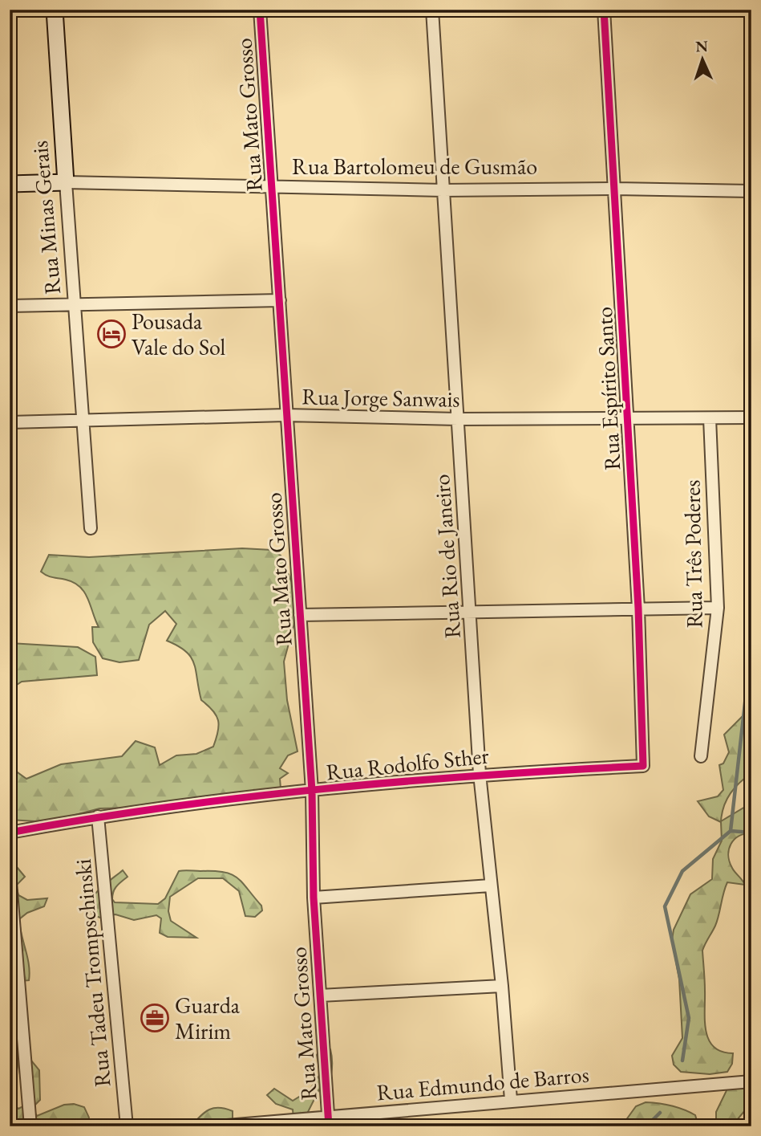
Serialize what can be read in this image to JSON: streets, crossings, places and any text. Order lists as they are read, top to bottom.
{
  "streets": {
    "main road": ["Rua Bartolomeu de Gusmão", "Rua Minas Gerais"],
    "street": [
      "Rua Mato Grosso",
      "Rua Espírito Santo",
      "Rua Jorge Sanwais",
      "Rua Três Poderes",
      "Rua Rio de Janeiro",
      "Rua Rodolfo Sther",
      "Rua Tadeu Trompschinski",
      "Rua Edmundo de Barros"
    ]
  },
  "crossings": [
    ["Rua Mato Grosso", "Rua Bartolomeu de Gusmão"],
    ["Rua Mato Grosso", "Rua Jorge Sanwais"],
    ["Rua Mato Grosso", "Rua Rodolfo Sther"],
    ["Rua Mato Grosso", "Rua Edmundo de Barros"],
    ["Rua Bartolomeu de Gusmão", "Rua Minas Gerais"],
    ["Rua Bartolomeu de Gusmão", "Rua Espírito Santo"],
    ["Rua Bartolomeu de Gusmão", "Rua Rio de Janeiro"],
    ["Rua Minas Gerais", "Rua Jorge Sanwais"],
    ["Rua Espírito Santo", "Rua Jorge Sanwais"],
    ["Rua Espírito Santo", "Rua Rodolfo Sther"],
    ["Rua Jorge Sanwais", "Rua Três Poderes"],
    ["Rua Jorge Sanwais", "Rua Rio de Janeiro"],
    ["Rua Rio de Janeiro", "Rua Rodolfo Sther"],
    ["Rua Rio de Janeiro", "Rua Edmundo de Barros"],
    ["Rua Rodolfo Sther", "Rua Tadeu Trompschinski"]
  ],
  "places": {
    "hotel": ["Pousada Vale do Sol"],
    "office": ["Guarda Mirim"]
  },
  "north": "top"
}
